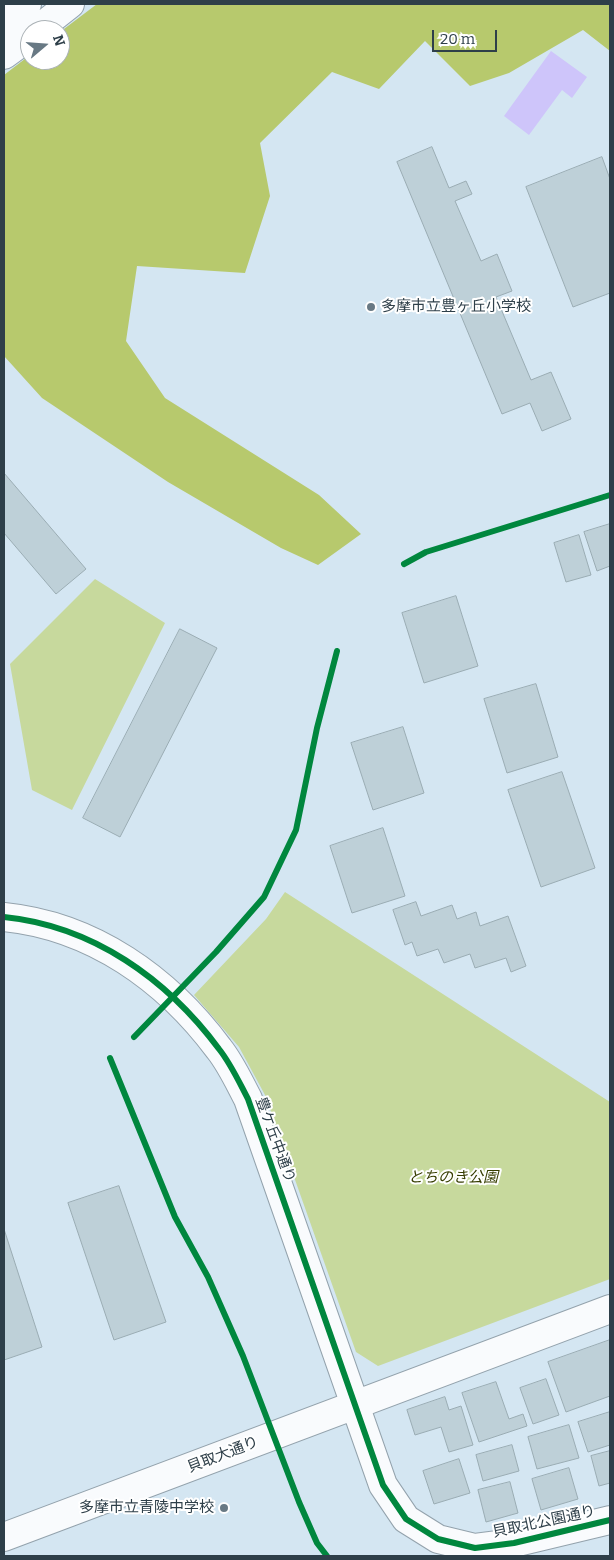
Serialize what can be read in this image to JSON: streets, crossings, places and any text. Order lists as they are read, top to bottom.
{
  "streets": {
    "street": ["豊ケ丘中通り", "貝取大通り", "貝取北公園通り"]
  },
  "crossings": [
    ["豊ケ丘中通り", "貝取大通り"],
    ["豊ケ丘中通り", "貝取北公園通り"],
    ["貝取大通り", "貝取北公園通り"]
  ],
  "parks": ["とちのき公園"],
  "places": ["多摩市立豊ヶ丘小学校", "多摩市立青陵中学校"],
  "scale_bar": "20 m",
  "north": "right"
}
